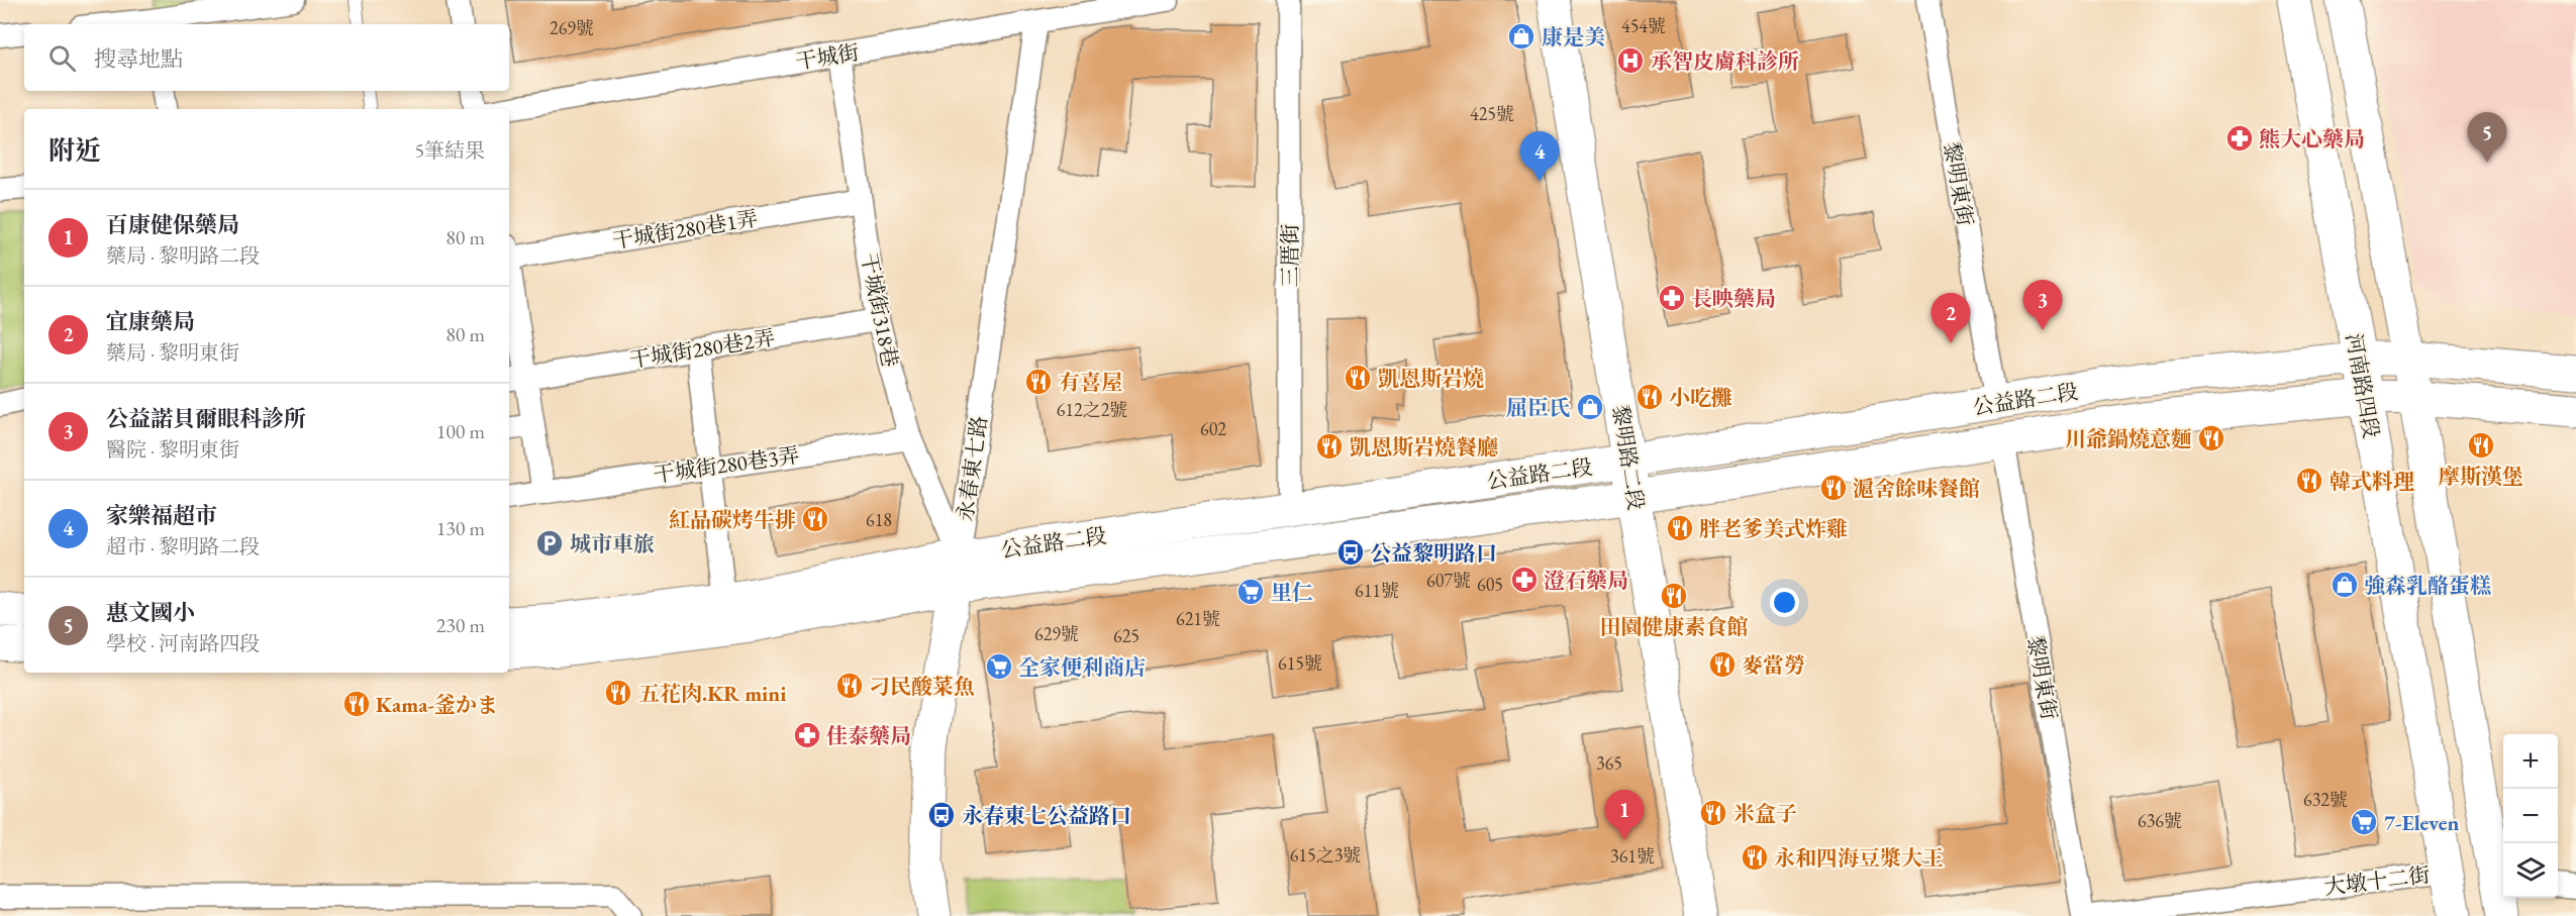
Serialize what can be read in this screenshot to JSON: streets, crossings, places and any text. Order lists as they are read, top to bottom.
{
  "streets": {
    "main road": [
      "河南路四段",
      "公益路二段",
      "黎明路二段",
      "永春東七路"
    ],
    "street": [
      "干城街",
      "黎明東街",
      "干城街280巷1弄",
      "三厝街",
      "干城街318巷",
      "干城街280巷2弄",
      "干城街280巷3弄",
      "大墩十二街"
    ]
  },
  "crossings": [
    ["干城街", "干城街318巷"],
    ["干城街", "永春東七路"],
    ["黎明東街", "公益路二段"],
    ["干城街280巷1弄", "干城街318巷"],
    ["三厝街", "公益路二段"],
    ["干城街318巷", "干城街280巷2弄"],
    ["干城街318巷", "公益路二段"],
    ["干城街318巷", "干城街280巷3弄"],
    ["干城街318巷", "永春東七路"],
    ["河南路四段", "公益路二段"],
    ["河南路四段", "大墩十二街"],
    ["公益路二段", "黎明路二段"],
    ["公益路二段", "永春東七路"]
  ],
  "places": {
    "shop": ["康是美", "屈臣氏", "強森乳酪蛋糕"],
    "hospital": ["承智皮膚科診所"],
    "pharmacy": [
      "熊大心藥局",
      "長映藥局",
      "澄石藥局",
      "佳泰藥局"
    ],
    "restaurant": [
      "凱恩斯岩燒",
      "有喜屋",
      "小吃攤",
      "川爺鍋燒意麵",
      "摩斯漢堡",
      "凱恩斯岩燒餐廳",
      "韓式料理",
      "滬舍餘味餐館",
      "紅品碳烤牛排",
      "胖老爹美式炸雞",
      "田園健康素食館",
      "麥當勞",
      "刁民酸菜魚",
      "五花肉.KR mini",
      "Kama-釜かま",
      "米盒子",
      "永和四海豆漿大王"
    ],
    "parking": ["城市車旅"],
    "bus stop": ["公益黎明路口", "永春東七公益路口"],
    "supermarket": ["里仁", "全家便利商店", "7-Eleven"]
  },
  "house_numbers": [
    "454號",
    "269號",
    "425號",
    "612之2號",
    "602",
    "618",
    "607號",
    "605",
    "611號",
    "621號",
    "629號",
    "625",
    "615號",
    "365",
    "632號",
    "636號",
    "615之3號",
    "361號"
  ],
  "page": {
    "search": "搜尋地點",
    "heading": ["附近", "5筆結果"],
    "pins": [
      "5",
      "4",
      "3",
      "2",
      "1"
    ],
    "list": [
      {
        "mark": "1",
        "name": "百康健保藥局",
        "note": "藥局 · 黎明路二段",
        "value": "80 m"
      },
      {
        "mark": "2",
        "name": "宜康藥局",
        "note": "藥局 · 黎明東街",
        "value": "80 m"
      },
      {
        "mark": "3",
        "name": "公益諾貝爾眼科診所",
        "note": "醫院 · 黎明東街",
        "value": "100 m"
      },
      {
        "mark": "4",
        "name": "家樂福超市",
        "note": "超市 · 黎明路二段",
        "value": "130 m"
      },
      {
        "mark": "5",
        "name": "惠文國小",
        "note": "學校 · 河南路四段",
        "value": "230 m"
      }
    ],
    "map_buttons": ["+", "−"]
  }
}
